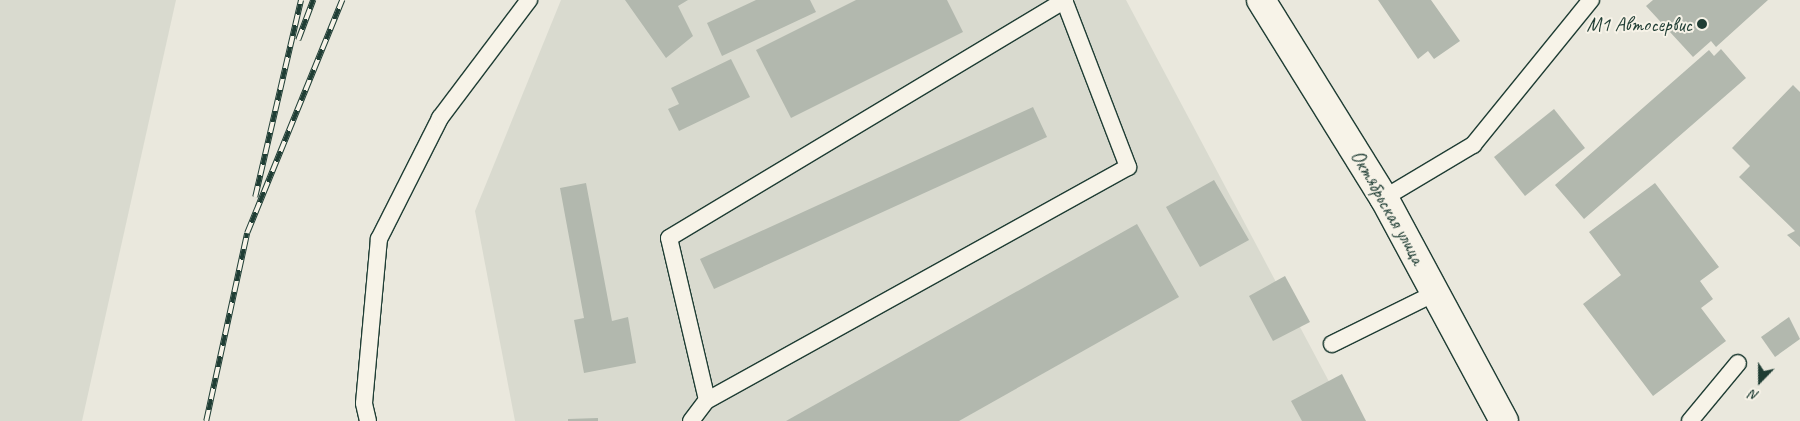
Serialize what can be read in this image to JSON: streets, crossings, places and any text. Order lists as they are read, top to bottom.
{
  "streets": {
    "main road": ["Октябрьская улица"]
  },
  "places": ["М1 Автосервис"],
  "north": "bottom"
}
